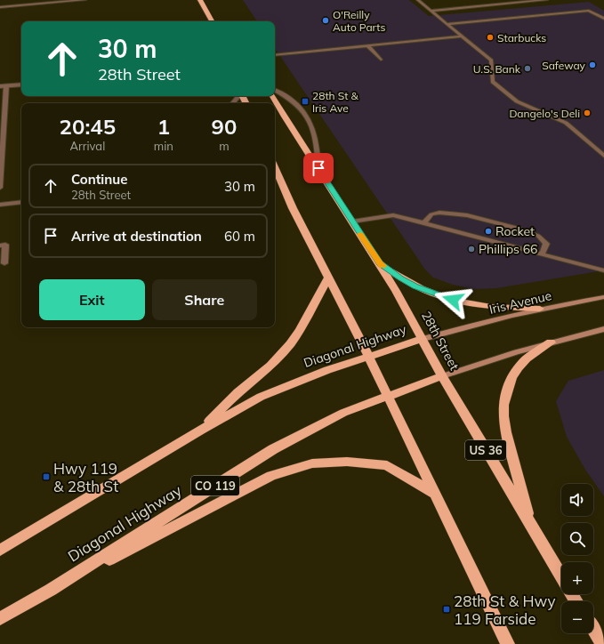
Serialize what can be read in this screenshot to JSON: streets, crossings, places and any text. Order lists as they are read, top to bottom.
{
  "streets": {
    "highway": [
      "28th Street",
      "Diagonal Highway",
      "US 36",
      "CO 119"
    ],
    "main road": ["Iris Avenue"]
  },
  "crossings": [
    ["Iris Avenue", "28th Street"],
    ["Iris Avenue", "Diagonal Highway"],
    ["28th Street", "Diagonal Highway"]
  ],
  "places": {
    "other": [
      "O'Reilly Auto Parts",
      "Starbucks",
      "Safeway",
      "U.S. Bank",
      "Dangelo's Deli",
      "Rocket",
      "Phillips 66"
    ],
    "transit": ["28th St & Iris Ave", "Hwy 119 & 28th St", "28th St & Hwy 119 Farside"]
  },
  "page": {
    "turn": ["30 m", "28th Street"],
    "eta": [
      "20:45",
      "Arrival",
      "1",
      "min",
      "90",
      "m"
    ],
    "list": [
      {
        "name": "Continue",
        "note": "28th Street",
        "value": "30 m"
      },
      {
        "name": "Arrive at destination",
        "value": "60 m"
      }
    ],
    "buttons": ["Exit", "Share"],
    "map_buttons": ["+", "−"]
  }
}
